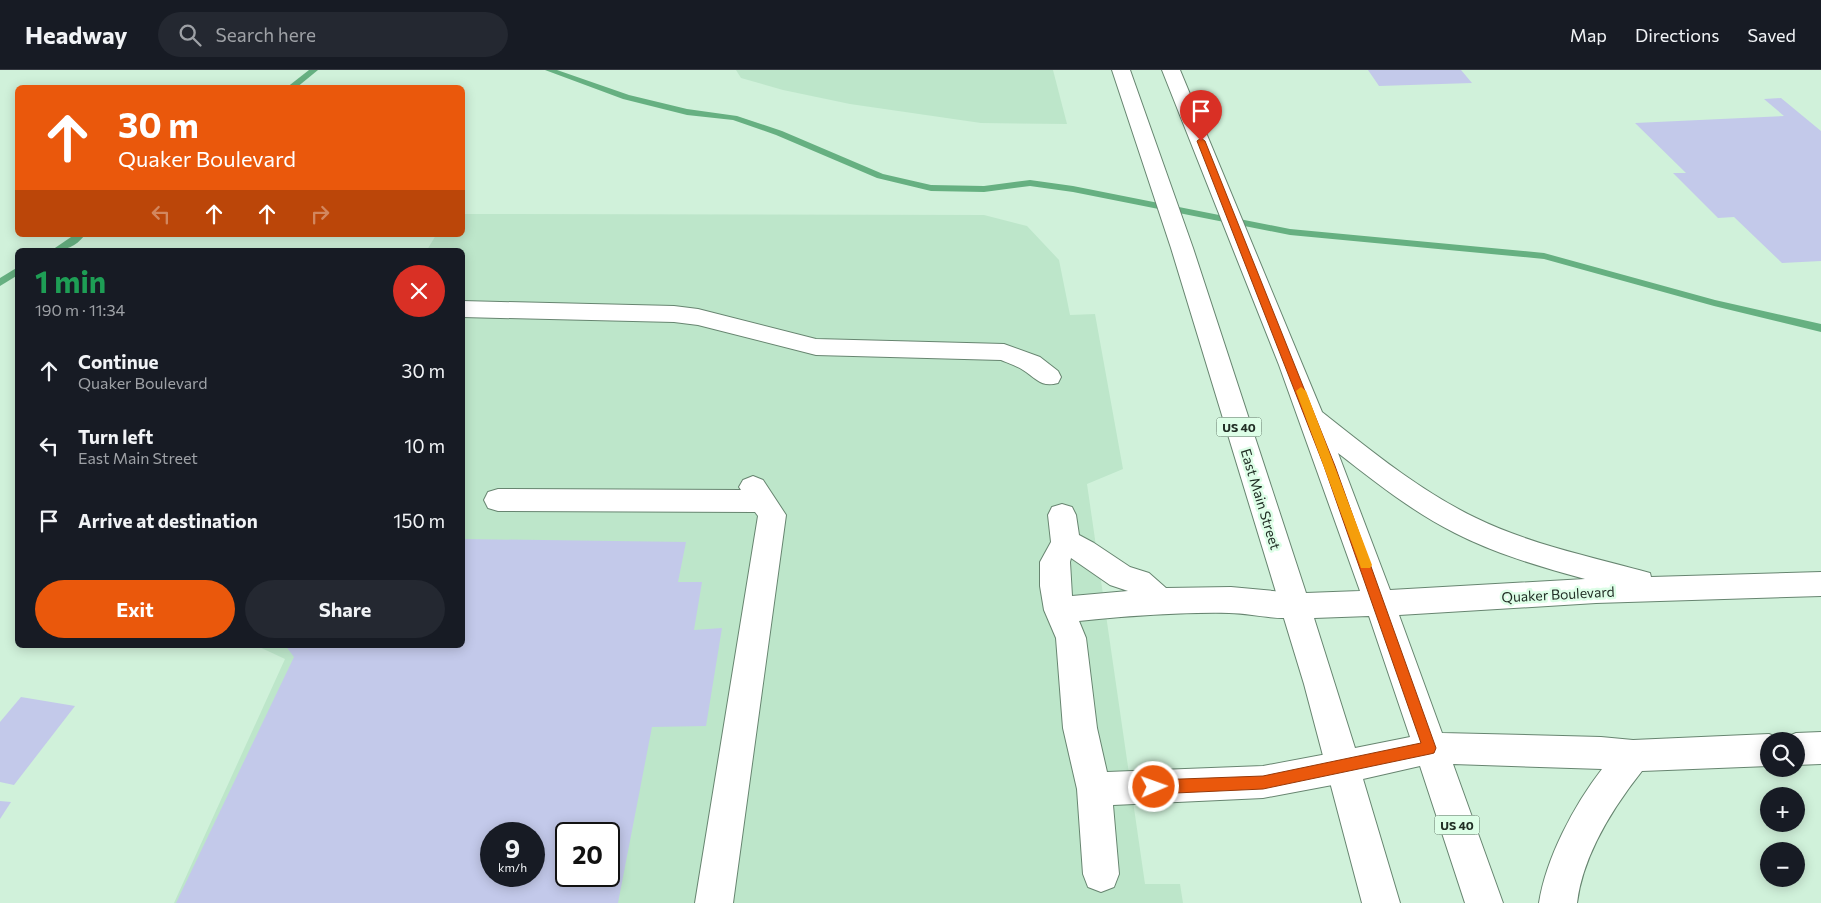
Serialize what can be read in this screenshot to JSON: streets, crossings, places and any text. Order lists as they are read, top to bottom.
{
  "streets": {
    "main road": ["US 40", "East Main Street", "Quaker Boulevard"]
  },
  "crossings": [
    ["US 40", "Quaker Boulevard"],
    ["East Main Street", "Quaker Boulevard"]
  ],
  "page": {
    "header": "Headway",
    "search": "Search here",
    "nav": ["Map", "Directions", "Saved"],
    "turn": ["30 m", "Quaker Boulevard"],
    "heading": ["1 min", "190 m · 11:34"],
    "list": [
      {
        "name": "Continue",
        "note": "Quaker Boulevard",
        "value": "30 m"
      },
      {
        "name": "Turn left",
        "note": "East Main Street",
        "value": "10 m"
      },
      {
        "name": "Arrive at destination",
        "value": "150 m"
      }
    ],
    "buttons": ["Exit", "Share"],
    "map_buttons": ["+", "−"],
    "speed": "9 km/h",
    "limit": "20"
  }
}
